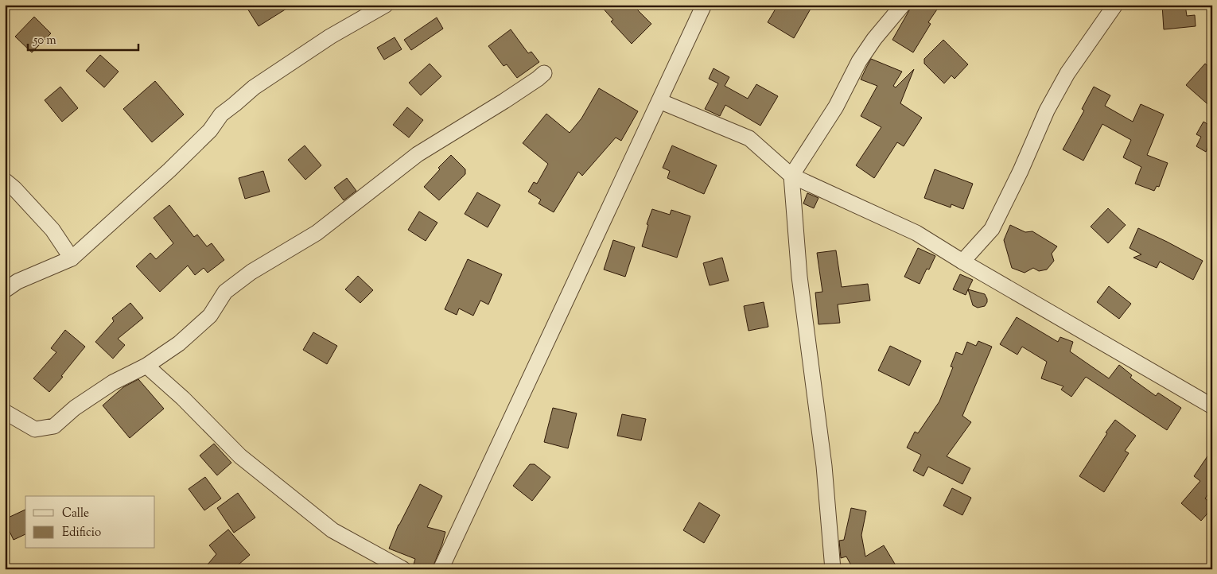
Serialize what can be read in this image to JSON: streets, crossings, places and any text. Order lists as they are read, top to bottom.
{
  "legend": ["Calle", "Edificio"],
  "scale_bar": "50 m"
}
